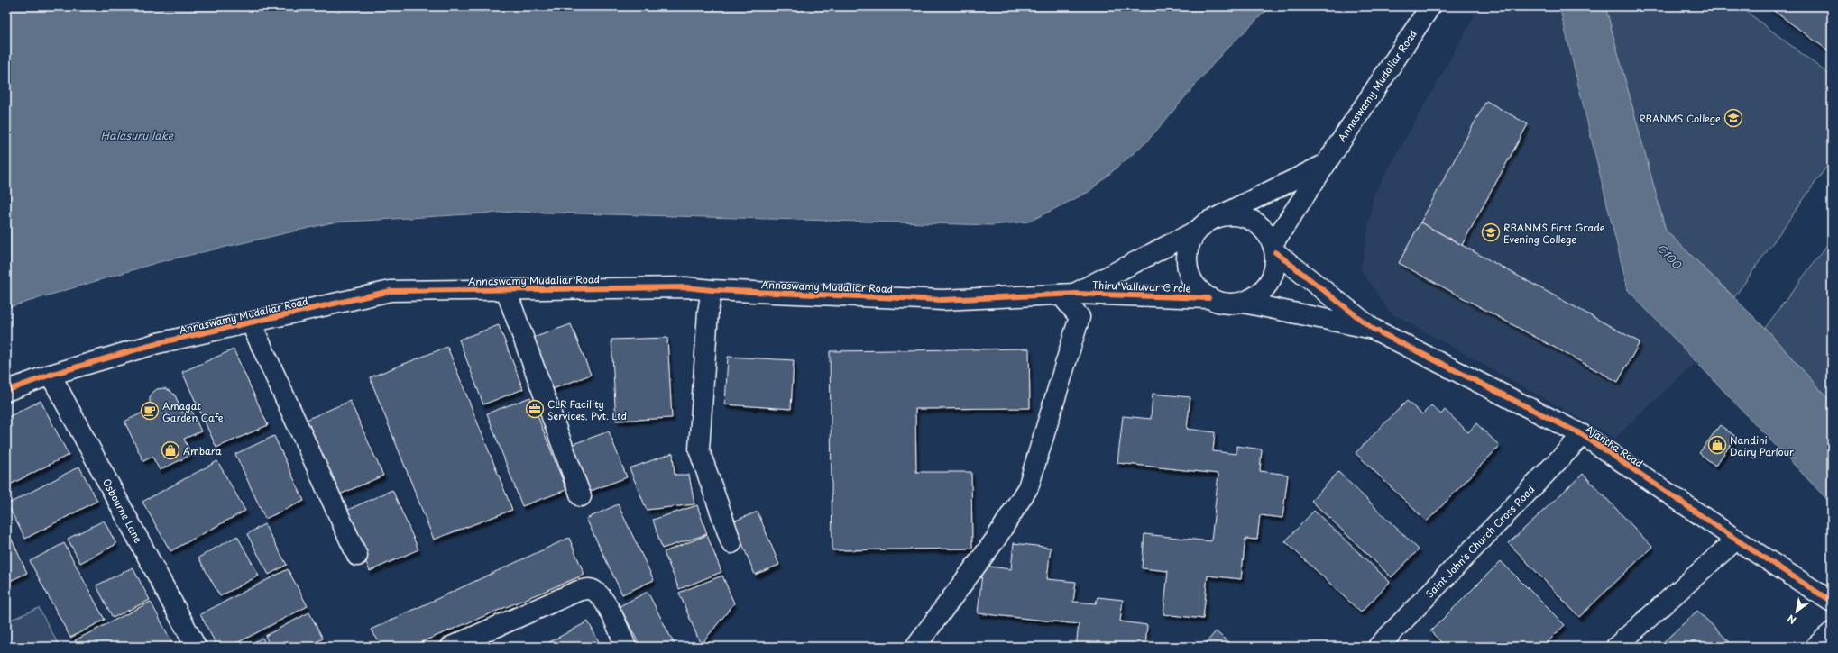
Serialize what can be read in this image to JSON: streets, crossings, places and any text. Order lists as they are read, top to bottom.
{
  "streets": {
    "street": [
      "Annaswamy Mudaliar Road",
      "Thiru Valluvar Circle",
      "Ajantha Road",
      "Osbourne Lane",
      "Saint John's Church Cross Road"
    ]
  },
  "crossings": [
    ["Annaswamy Mudaliar Road", "Thiru Valluvar Circle"],
    ["Annaswamy Mudaliar Road", "Osbourne Lane"],
    ["Thiru Valluvar Circle", "Ajantha Road"],
    ["Ajantha Road", "Saint John's Church Cross Road"]
  ],
  "water": ["Halasuru lake", "C100"],
  "places": {
    "school or university": ["RBANMS College", "RBANMS First Grade Evening College"],
    "office": ["CLR Facility Services. Pvt. Ltd"],
    "cafe": ["Amagat Garden Cafe"],
    "shop": ["Nandini Dairy Parlour", "Ambara"]
  },
  "north": "bottom left"
}
